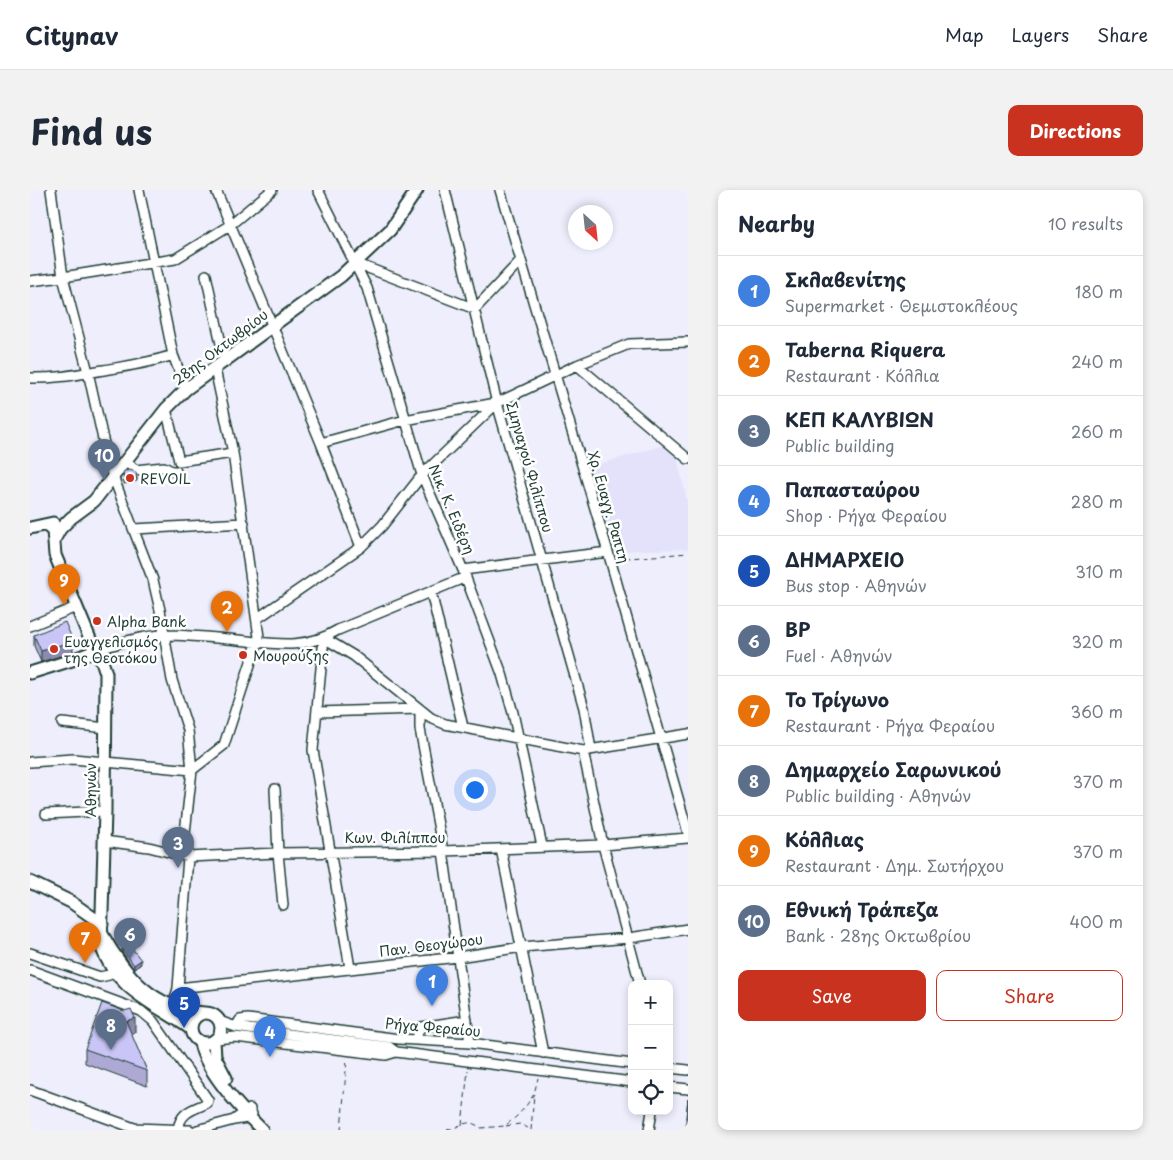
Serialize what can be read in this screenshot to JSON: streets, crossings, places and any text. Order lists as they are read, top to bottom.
{
  "streets": {
    "main road": ["28ης Οκτωβρίου", "Αθηνών"],
    "street": [
      "Σμηναγού Φιλίππου",
      "Χρ. Ευαγγ. Ραπτη",
      "Νικ. Κ. Ειδέρη",
      "Κων. Φιλίππου",
      "Παν. Θεογώρου",
      "Ρήγα Φεραίου"
    ]
  },
  "crossings": [
    ["28ης Οκτωβρίου", "Νικ. Κ. Ειδέρη"],
    ["28ης Οκτωβρίου", "Αθηνών"],
    ["Σμηναγού Φιλίππου", "Κων. Φιλίππου"],
    ["Σμηναγού Φιλίππου", "Παν. Θεογώρου"],
    ["Νικ. Κ. Ειδέρη", "Κων. Φιλίππου"],
    ["Αθηνών", "Κων. Φιλίππου"],
    ["Αθηνών", "Ρήγα Φεραίου"]
  ],
  "places": [
    "REVOIL",
    "Alpha Bank",
    "Ευαγγελισμός της Θεοτόκου",
    "Μουρούζης"
  ],
  "north": "bottom right",
  "page": {
    "header": "Citynav",
    "nav": ["Map", "Layers", "Share"],
    "title": "Find us",
    "buttons": [
      "Directions",
      ["Save", "Share"]
    ],
    "heading": ["Nearby", "10 results"],
    "list": [
      {
        "mark": "1",
        "name": "Σκλαβενίτης",
        "note": "Supermarket · Θεμιστοκλέους",
        "value": "180 m"
      },
      {
        "mark": "2",
        "name": "Taberna Riquera",
        "note": "Restaurant · Κόλλια",
        "value": "240 m"
      },
      {
        "mark": "3",
        "name": "ΚΕΠ ΚΑΛΥΒΙΩΝ",
        "note": "Public building",
        "value": "260 m"
      },
      {
        "mark": "4",
        "name": "Παπασταύρου",
        "note": "Shop · Ρήγα Φεραίου",
        "value": "280 m"
      },
      {
        "mark": "5",
        "name": "ΔΗΜΑΡΧΕΙΟ",
        "note": "Bus stop · Αθηνών",
        "value": "310 m"
      },
      {
        "mark": "6",
        "name": "BP",
        "note": "Fuel · Αθηνών",
        "value": "320 m"
      },
      {
        "mark": "7",
        "name": "Το Τρίγωνο",
        "note": "Restaurant · Ρήγα Φεραίου",
        "value": "360 m"
      },
      {
        "mark": "8",
        "name": "Δημαρχείο Σαρωνικού",
        "note": "Public building · Αθηνών",
        "value": "370 m"
      },
      {
        "mark": "9",
        "name": "Κόλλιας",
        "note": "Restaurant · Δημ. Σωτήρχου",
        "value": "370 m"
      },
      {
        "mark": "10",
        "name": "Εθνική Τράπεζα",
        "note": "Bank · 28ης Οκτωβρίου",
        "value": "400 m"
      }
    ],
    "pins": [
      "10",
      "9",
      "2",
      "3",
      "6",
      "7",
      "1",
      "5",
      "8",
      "4"
    ],
    "map_buttons": ["+", "−"]
  }
}
